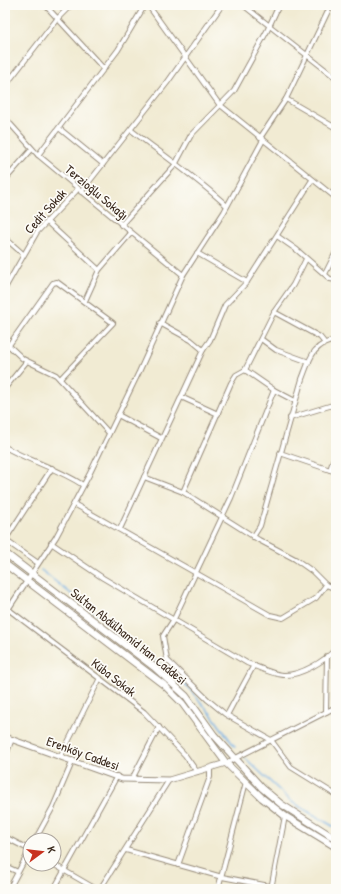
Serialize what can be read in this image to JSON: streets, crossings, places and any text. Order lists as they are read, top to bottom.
{
  "streets": {
    "main road": ["Sultan Abdülhamid Han Caddesi"],
    "street": [
      "Terzioğlu Sokağı",
      "Cedit Sokak",
      "Küba Sokak",
      "Erenköy Caddesi"
    ]
  },
  "crossings": [
    ["Terzioğlu Sokağı", "Cedit Sokak"],
    ["Sultan Abdülhamid Han Caddesi", "Erenköy Caddesi"],
    ["Küba Sokak", "Erenköy Caddesi"]
  ],
  "north": "right"
}
